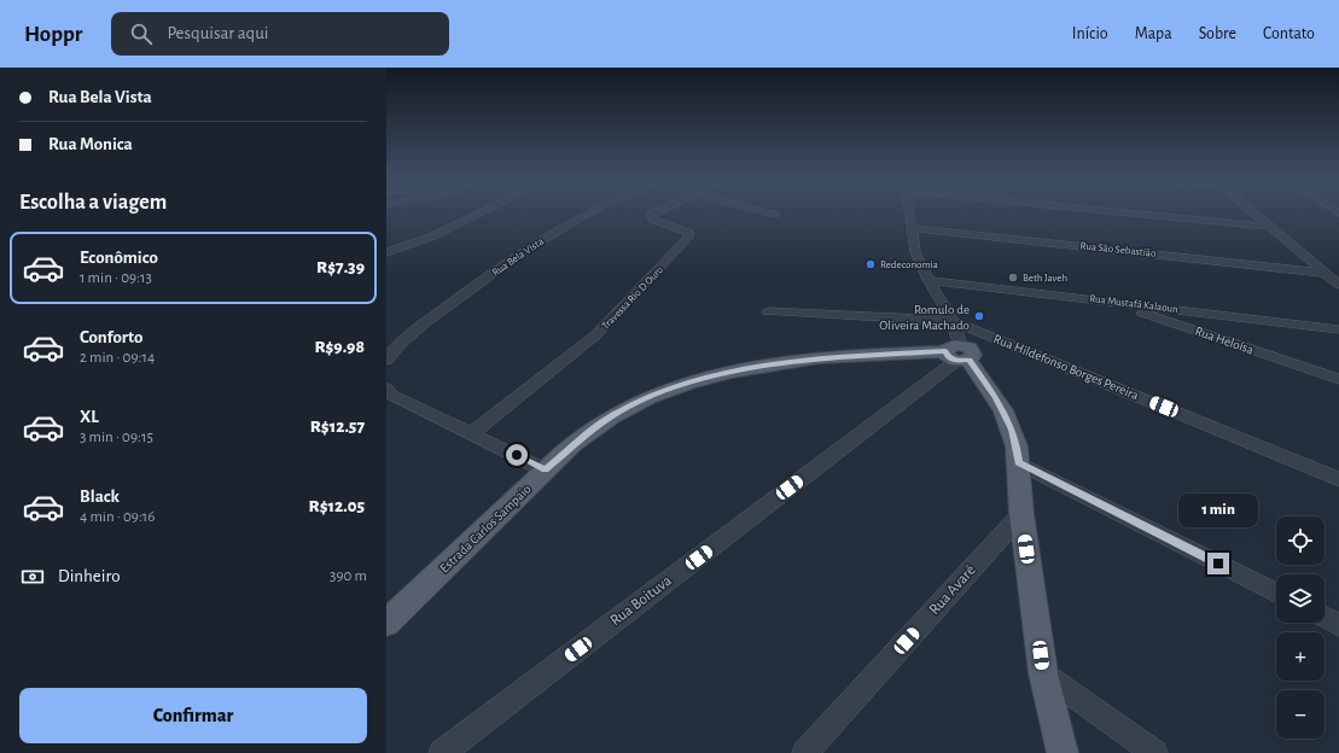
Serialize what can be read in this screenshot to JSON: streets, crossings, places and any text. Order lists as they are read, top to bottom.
{
  "streets": {
    "main road": ["Estrada Carlos Sampaio"],
    "street": [
      "Rua São Sebastião",
      "Rua Bela Vista",
      "Travessa Rio D Ouro",
      "Rua Mustafá Kalaoun",
      "Rua Heloísa",
      "Rua Hildefonso Borges Pereira",
      "Rua Avaré",
      "Rua Boituva"
    ]
  },
  "crossings": [
    ["Rua Mustafá Kalaoun", "Rua Heloísa"],
    ["Estrada Carlos Sampaio", "Rua Boituva"]
  ],
  "places": ["Redeconomia", "Beth Javeh", "Romulo de Oliveira Machado"],
  "page": {
    "header": "Hoppr",
    "search": "Pesquisar aqui",
    "nav": [
      "Início",
      "Mapa",
      "Sobre",
      "Contato"
    ],
    "banner": ["Rua Bela Vista", "Rua Monica"],
    "heading": "Escolha a viagem",
    "list": [
      {
        "name": "Econômico",
        "note": "1 min · 09:13",
        "value": "R$7.39"
      },
      {
        "name": "Conforto",
        "note": "2 min · 09:14",
        "value": "R$9.98"
      },
      {
        "name": "XL",
        "note": "3 min · 09:15",
        "value": "R$12.57"
      },
      {
        "name": "Black",
        "note": "4 min · 09:16",
        "value": "R$12.05"
      }
    ],
    "bubble": "1 min",
    "map_buttons": ["+", "−"],
    "pay": ["Dinheiro", "390 m"],
    "buttons": "Confirmar"
  }
}
